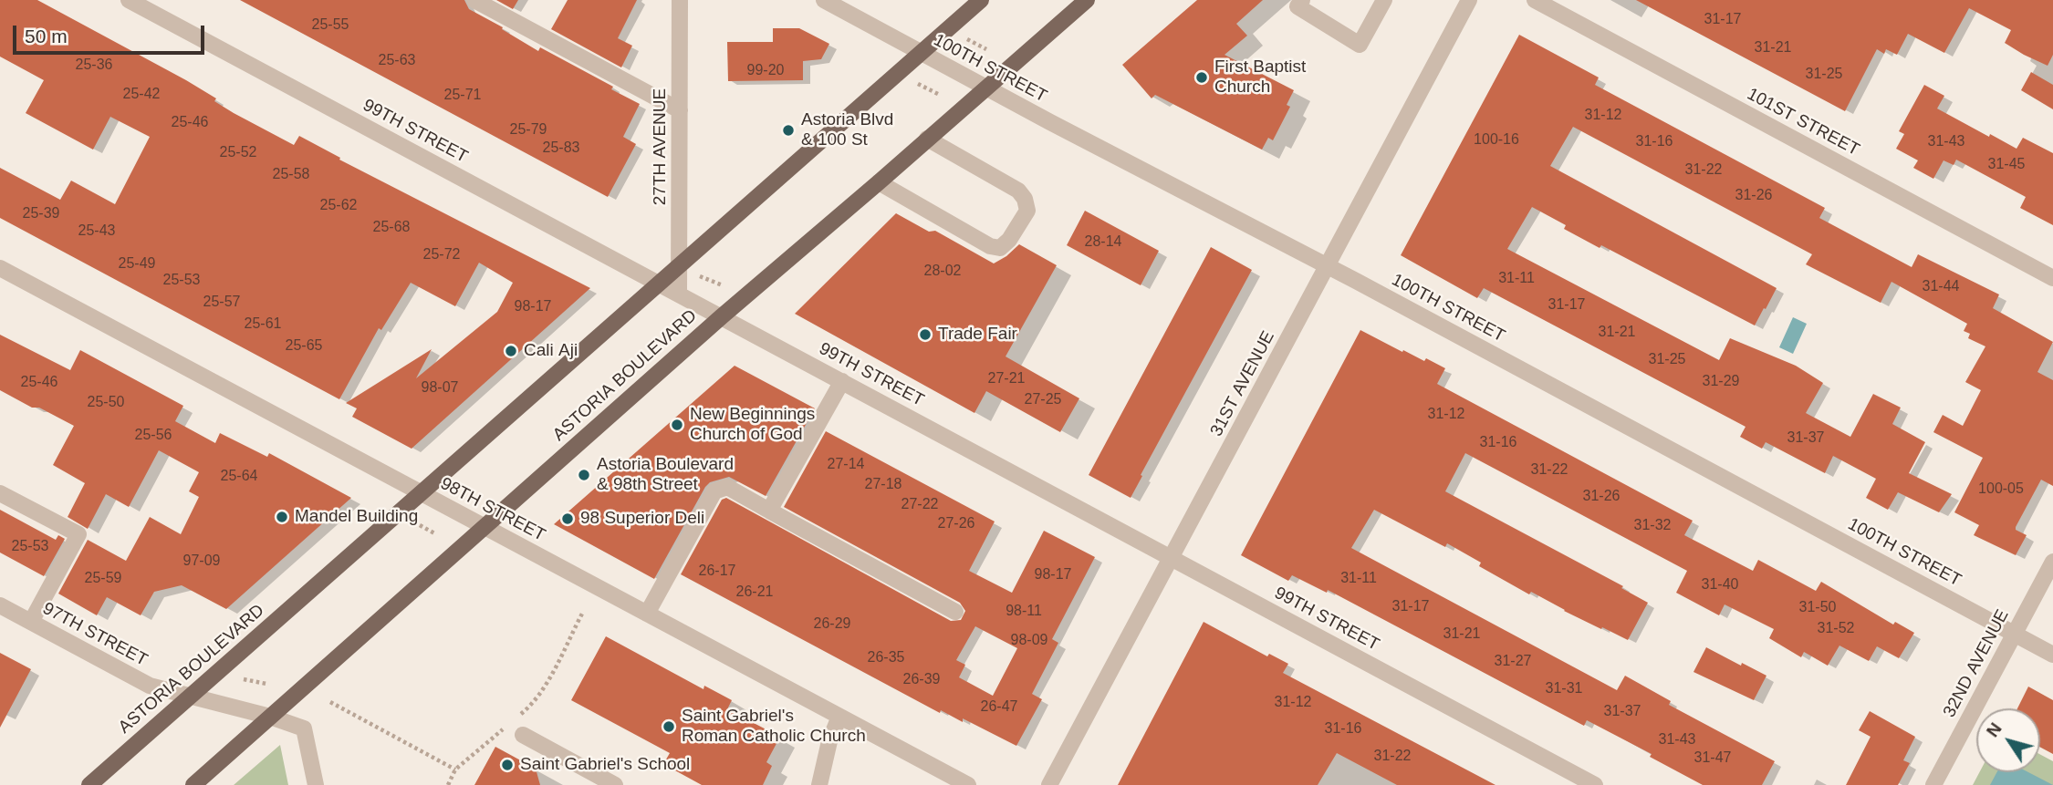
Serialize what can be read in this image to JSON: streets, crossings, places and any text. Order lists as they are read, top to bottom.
{
  "streets": {
    "main road": ["ASTORIA BOULEVARD"],
    "street": [
      "100TH STREET",
      "101ST STREET",
      "99TH STREET",
      "27TH AVENUE",
      "31ST AVENUE",
      "98TH STREET",
      "97TH STREET",
      "32ND AVENUE"
    ]
  },
  "crossings": [
    ["100TH STREET", "ASTORIA BOULEVARD"],
    ["100TH STREET", "31ST AVENUE"],
    ["100TH STREET", "32ND AVENUE"],
    ["99TH STREET", "27TH AVENUE"],
    ["99TH STREET", "ASTORIA BOULEVARD"],
    ["99TH STREET", "31ST AVENUE"],
    ["27TH AVENUE", "ASTORIA BOULEVARD"],
    ["ASTORIA BOULEVARD", "98TH STREET"],
    ["ASTORIA BOULEVARD", "97TH STREET"]
  ],
  "places": [
    "First Baptist Church",
    "Astoria Blvd & 100 St",
    "Trade Fair",
    "Cali Aji",
    "New Beginnings Church of God",
    "Astoria Boulevard & 98th Street",
    "Mandel Building",
    "98 Superior Deli",
    "Saint Gabriel's Roman Catholic Church",
    "Saint Gabriel's School"
  ],
  "house_numbers": [
    "31-17",
    "25-55",
    "31-21",
    "25-63",
    "25-36",
    "99-20",
    "31-25",
    "25-42",
    "25-71",
    "31-12",
    "25-46",
    "25-79",
    "100-16",
    "31-16",
    "31-43",
    "25-83",
    "25-52",
    "31-45",
    "31-22",
    "25-58",
    "31-26",
    "25-62",
    "25-39",
    "25-68",
    "25-43",
    "28-14",
    "25-72",
    "25-49",
    "28-02",
    "31-11",
    "25-53",
    "31-44",
    "25-57",
    "31-17",
    "98-17",
    "25-61",
    "31-21",
    "25-65",
    "31-25",
    "27-21",
    "31-29",
    "25-46",
    "98-07",
    "27-25",
    "25-50",
    "31-12",
    "25-56",
    "31-37",
    "31-16",
    "27-14",
    "31-22",
    "25-64",
    "27-18",
    "100-05",
    "31-26",
    "27-22",
    "27-26",
    "31-32",
    "25-53",
    "97-09",
    "26-17",
    "98-17",
    "25-59",
    "31-11",
    "31-40",
    "26-21",
    "31-17",
    "31-50",
    "98-11",
    "26-29",
    "31-52",
    "31-21",
    "98-09",
    "26-35",
    "31-27",
    "26-39",
    "31-31",
    "31-12",
    "26-47",
    "31-37",
    "31-16",
    "31-43",
    "31-22",
    "31-47"
  ],
  "scale_bar": "50 m",
  "north": "top left"
}
